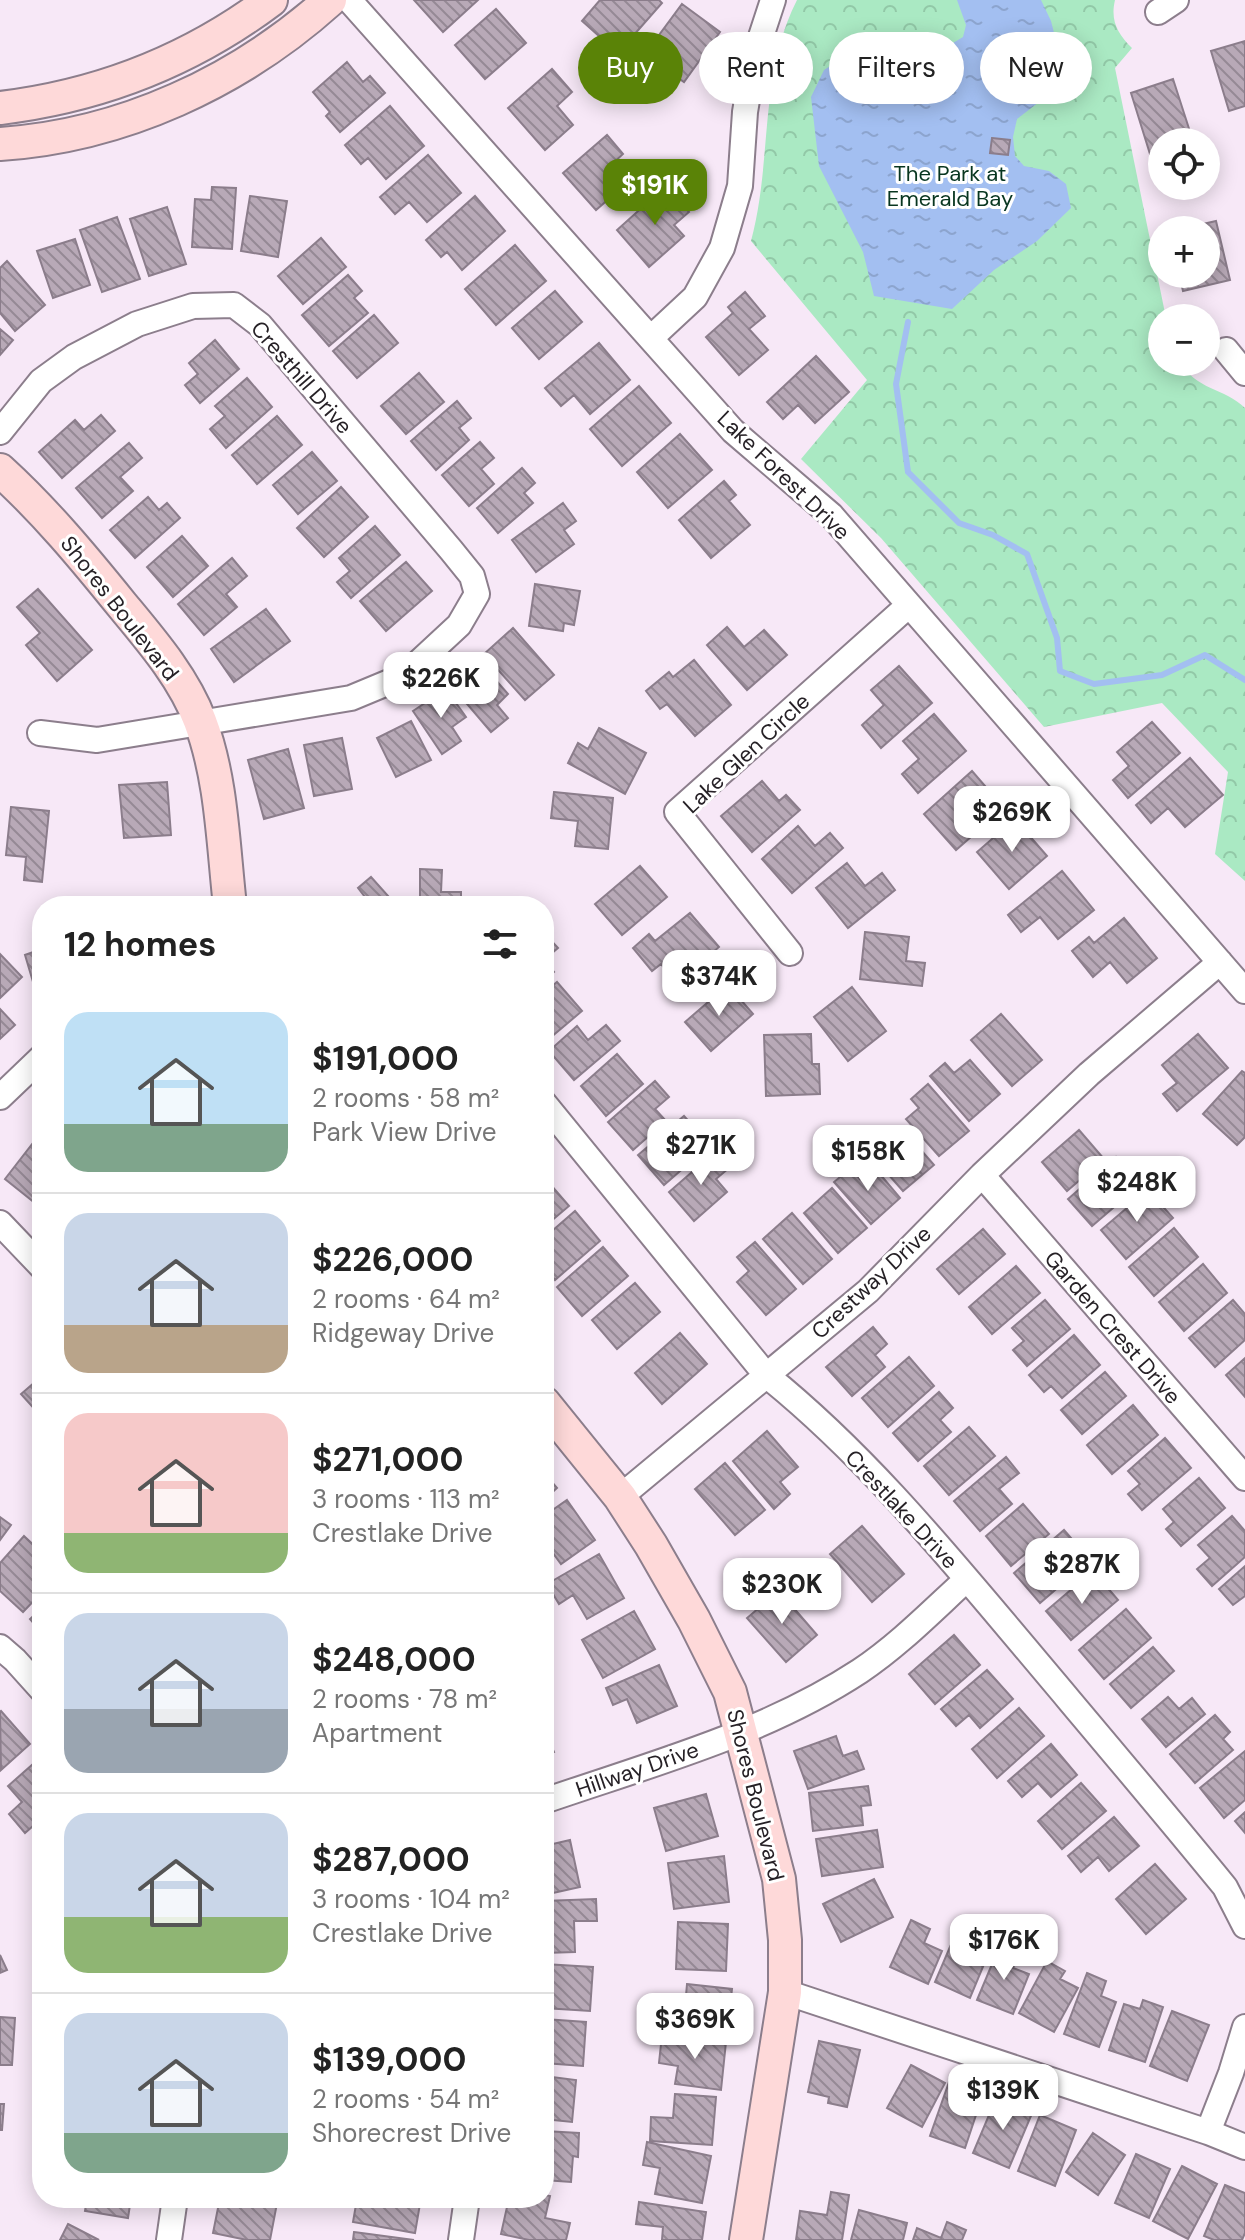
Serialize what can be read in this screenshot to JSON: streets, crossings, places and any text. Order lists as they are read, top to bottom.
{
  "streets": {
    "street": [
      "Cresthill Drive",
      "Lake Forest Drive",
      "Shores Boulevard",
      "Lake Glen Circle",
      "Crestway Drive",
      "Garden Crest Drive",
      "Crestlake Drive",
      "Hillway Drive"
    ]
  },
  "crossings": [
    ["Cresthill Drive", "Shores Boulevard"],
    ["Lake Forest Drive", "Lake Glen Circle"],
    ["Lake Forest Drive", "Crestway Drive"],
    ["Shores Boulevard", "Crestway Drive"],
    ["Shores Boulevard", "Hillway Drive"],
    ["Crestway Drive", "Garden Crest Drive"],
    ["Crestway Drive", "Crestlake Drive"],
    ["Crestlake Drive", "Hillway Drive"]
  ],
  "parks": ["The Park at Emerald Bay"],
  "page": {
    "chip": [
      "Buy",
      "Rent",
      "Filters",
      "New"
    ],
    "map_buttons": ["+", "−"],
    "price": [
      "$191K",
      "$226K",
      "$269K",
      "$374K",
      "$271K",
      "$158K",
      "$248K",
      "$287K",
      "$230K",
      "$176K",
      "$369K",
      "$139K"
    ],
    "heading": "12 homes",
    "list": [
      {
        "name": "$191,000",
        "note": "2 rooms · 58 m² · Park View Drive"
      },
      {
        "name": "$226,000",
        "note": "2 rooms · 64 m² · Ridgeway Drive"
      },
      {
        "name": "$271,000",
        "note": "3 rooms · 113 m² · Crestlake Drive"
      },
      {
        "name": "$248,000",
        "note": "2 rooms · 78 m² · Apartment"
      },
      {
        "name": "$287,000",
        "note": "3 rooms · 104 m² · Crestlake Drive"
      },
      {
        "name": "$139,000",
        "note": "2 rooms · 54 m² · Shorecrest Drive"
      }
    ]
  }
}
